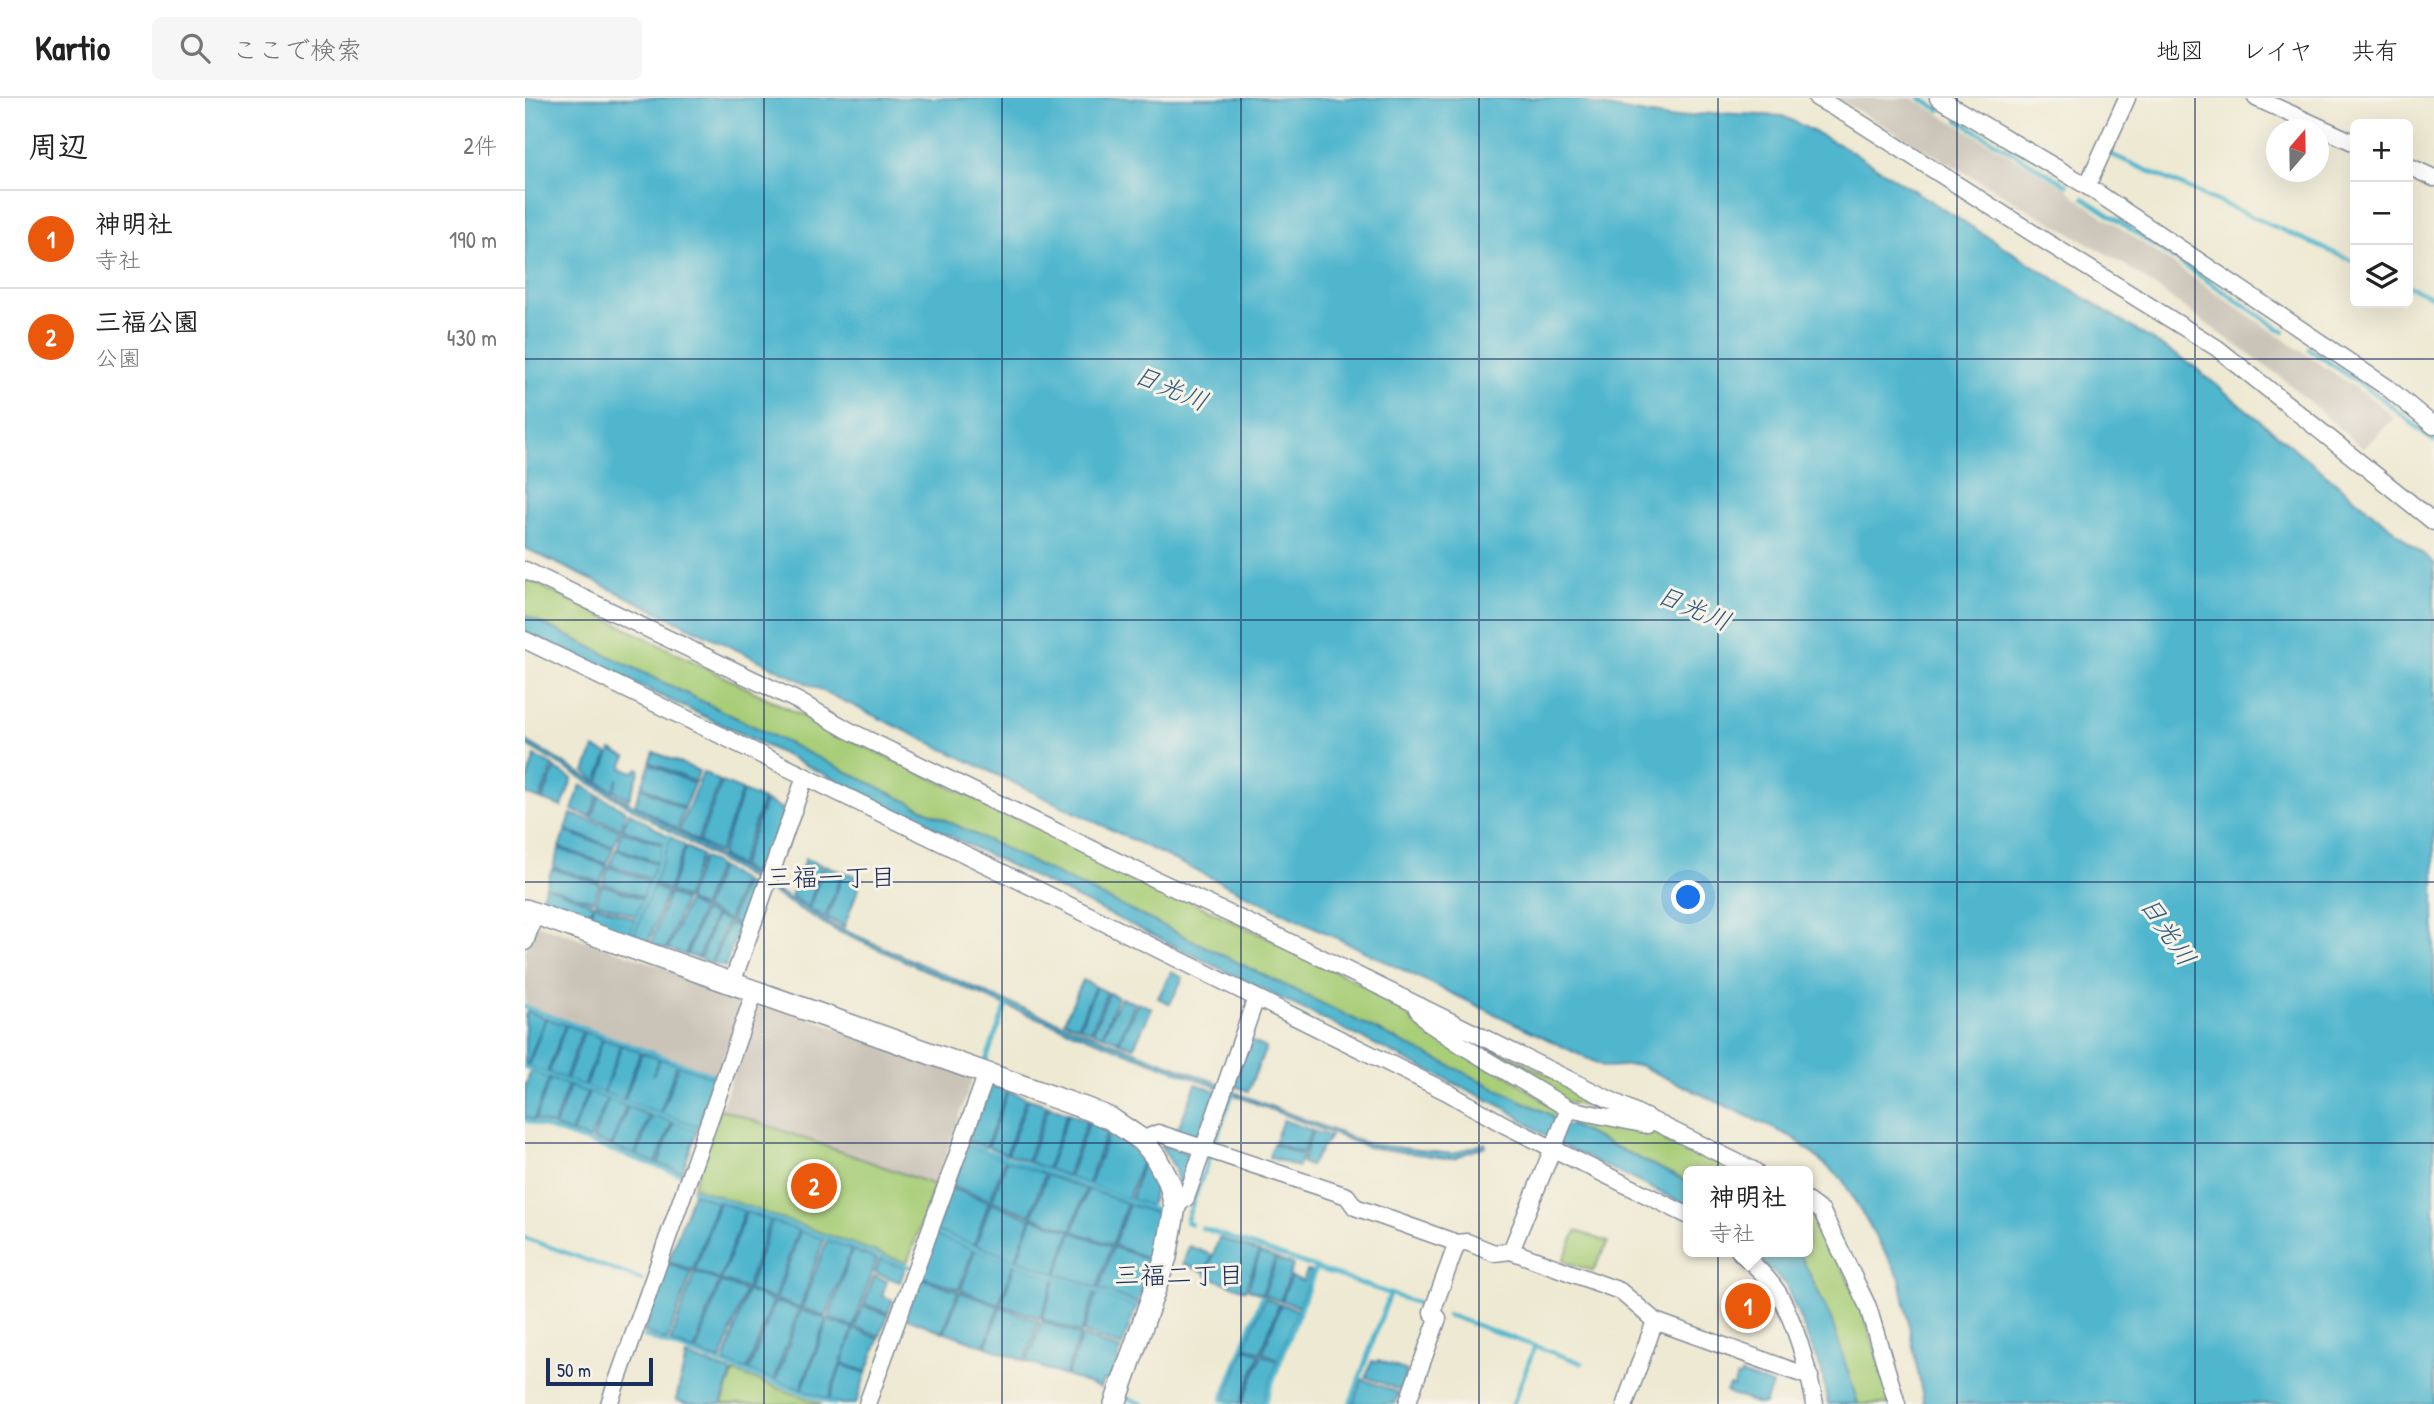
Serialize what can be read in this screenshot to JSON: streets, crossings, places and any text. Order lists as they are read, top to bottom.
{
  "districts": ["三福一丁目", "三福二丁目"],
  "water": ["日光川"],
  "scale_bar": "50 m",
  "north": "top",
  "page": {
    "header": "Kartio",
    "search": "ここで検索",
    "nav": ["地図", "レイヤ", "共有"],
    "heading": ["周辺", "2件"],
    "map_buttons": ["+", "−"],
    "list": [
      {
        "mark": "1",
        "name": "神明社",
        "note": "寺社",
        "value": "190 m"
      },
      {
        "mark": "2",
        "name": "三福公園",
        "note": "公園",
        "value": "430 m"
      }
    ],
    "pins": ["2", "1"],
    "popup": ["神明社", "寺社"],
    "scale": "50 m"
  }
}
